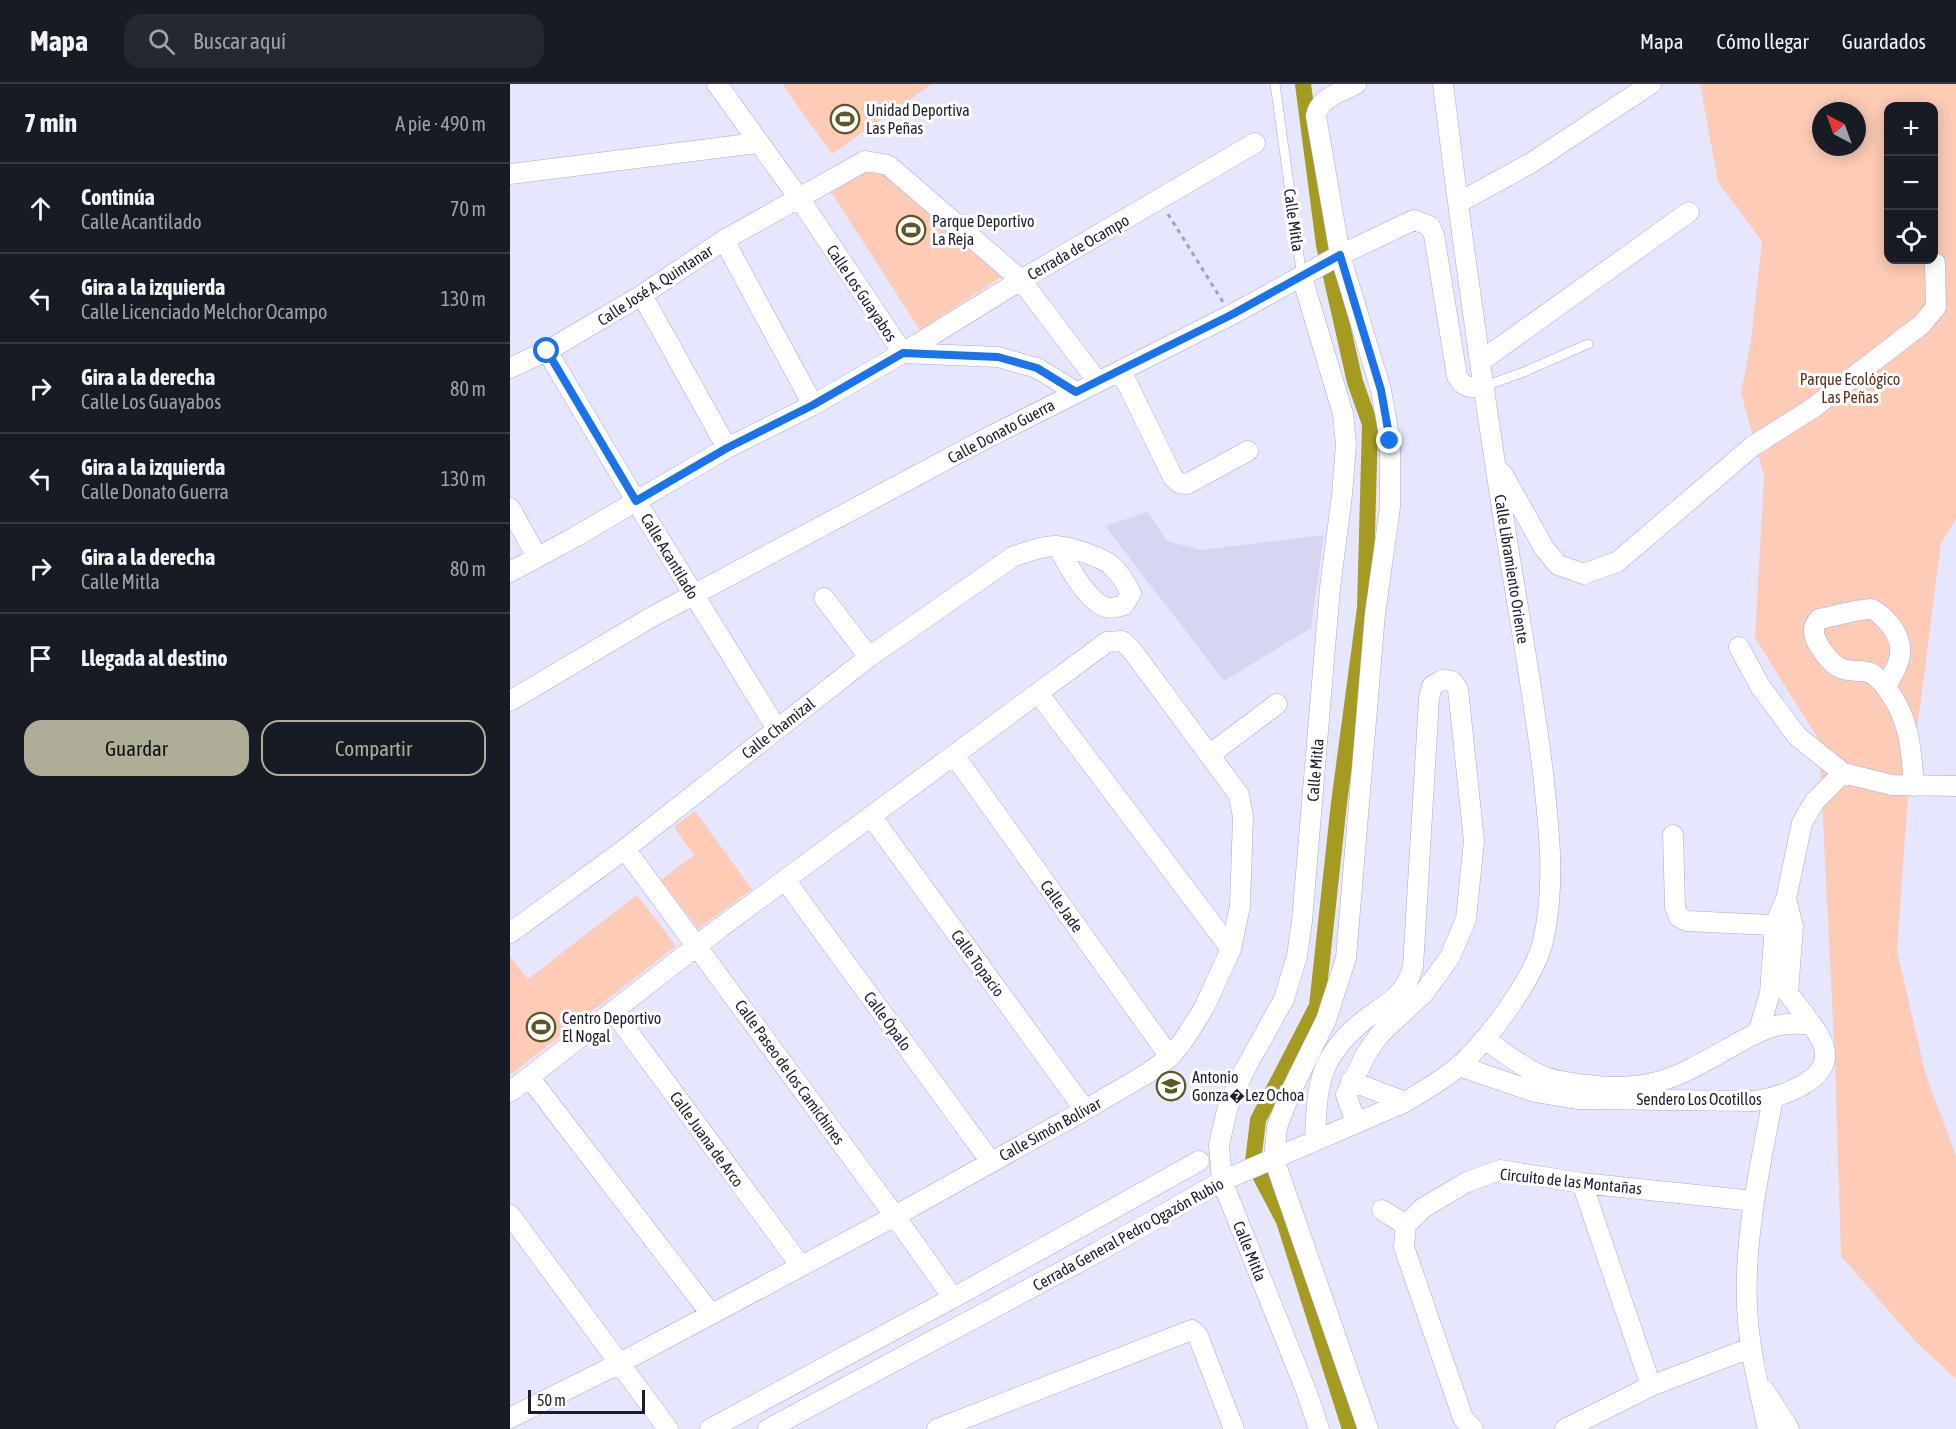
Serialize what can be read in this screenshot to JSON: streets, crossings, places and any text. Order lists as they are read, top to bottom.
{
  "streets": {
    "street": [
      "Calle Mitla",
      "Cerrada de Ocampo",
      "Calle José A. Quintanar",
      "Calle Los Guayabos",
      "Calle Donato Guerra",
      "Calle Acantilado",
      "Calle Libramiento Oriente",
      "Calle Chamizal",
      "Calle Jade",
      "Calle Topacio",
      "Calle Ópalo",
      "Calle Paseo de los Camichines",
      "Sendero Los Ocotillos",
      "Calle Simón Bolívar",
      "Calle Juana de Arco",
      "Circuito de las Montañas",
      "Cerrada General Pedro Ogazón Rubio"
    ]
  },
  "crossings": [
    ["Calle Mitla", "Calle Donato Guerra"],
    ["Calle Mitla", "Cerrada General Pedro Ogazón Rubio"],
    ["Cerrada de Ocampo", "Calle José A. Quintanar"],
    ["Cerrada de Ocampo", "Calle Los Guayabos"],
    ["Cerrada de Ocampo", "Calle Acantilado"],
    ["Calle José A. Quintanar", "Calle Los Guayabos"],
    ["Calle José A. Quintanar", "Calle Donato Guerra"],
    ["Calle José A. Quintanar", "Calle Acantilado"],
    ["Calle Los Guayabos", "Calle Donato Guerra"],
    ["Calle Donato Guerra", "Calle Acantilado"],
    ["Calle Donato Guerra", "Calle Libramiento Oriente"],
    ["Calle Acantilado", "Calle Chamizal"],
    ["Calle Libramiento Oriente", "Sendero Los Ocotillos"],
    ["Calle Libramiento Oriente", "Cerrada General Pedro Ogazón Rubio"],
    ["Calle Chamizal", "Calle Paseo de los Camichines"],
    ["Calle Jade", "Calle Simón Bolívar"],
    ["Calle Topacio", "Calle Simón Bolívar"],
    ["Calle Ópalo", "Calle Simón Bolívar"],
    ["Calle Paseo de los Camichines", "Calle Simón Bolívar"],
    ["Calle Paseo de los Camichines", "Cerrada General Pedro Ogazón Rubio"],
    ["Sendero Los Ocotillos", "Cerrada General Pedro Ogazón Rubio"],
    ["Calle Simón Bolívar", "Calle Juana de Arco"]
  ],
  "parks": ["Parque Ecológico Las Peñas"],
  "places": {
    "sports": ["Unidad Deportiva Las Peñas", "Parque Deportivo La Reja", "Centro Deportivo El Nogal"],
    "school or university": ["Antonio Gonza�Lez Ochoa"]
  },
  "scale_bar": "50 m",
  "north": "top left",
  "page": {
    "header": "Mapa",
    "search": "Buscar aquí",
    "nav": ["Mapa", "Cómo llegar", "Guardados"],
    "heading": ["7 min", "A pie · 490 m"],
    "map_buttons": ["+", "−"],
    "list": [
      ["Continúa", "Calle Acantilado", "70 m"],
      ["Gira a la izquierda", "Calle Licenciado Melchor Ocampo", "130 m"],
      ["Gira a la derecha", "Calle Los Guayabos", "80 m"],
      ["Gira a la izquierda", "Calle Donato Guerra", "130 m"],
      ["Gira a la derecha", "Calle Mitla", "80 m"],
      "Llegada al destino"
    ],
    "buttons": ["Guardar", "Compartir"],
    "scale": "50 m"
  }
}
